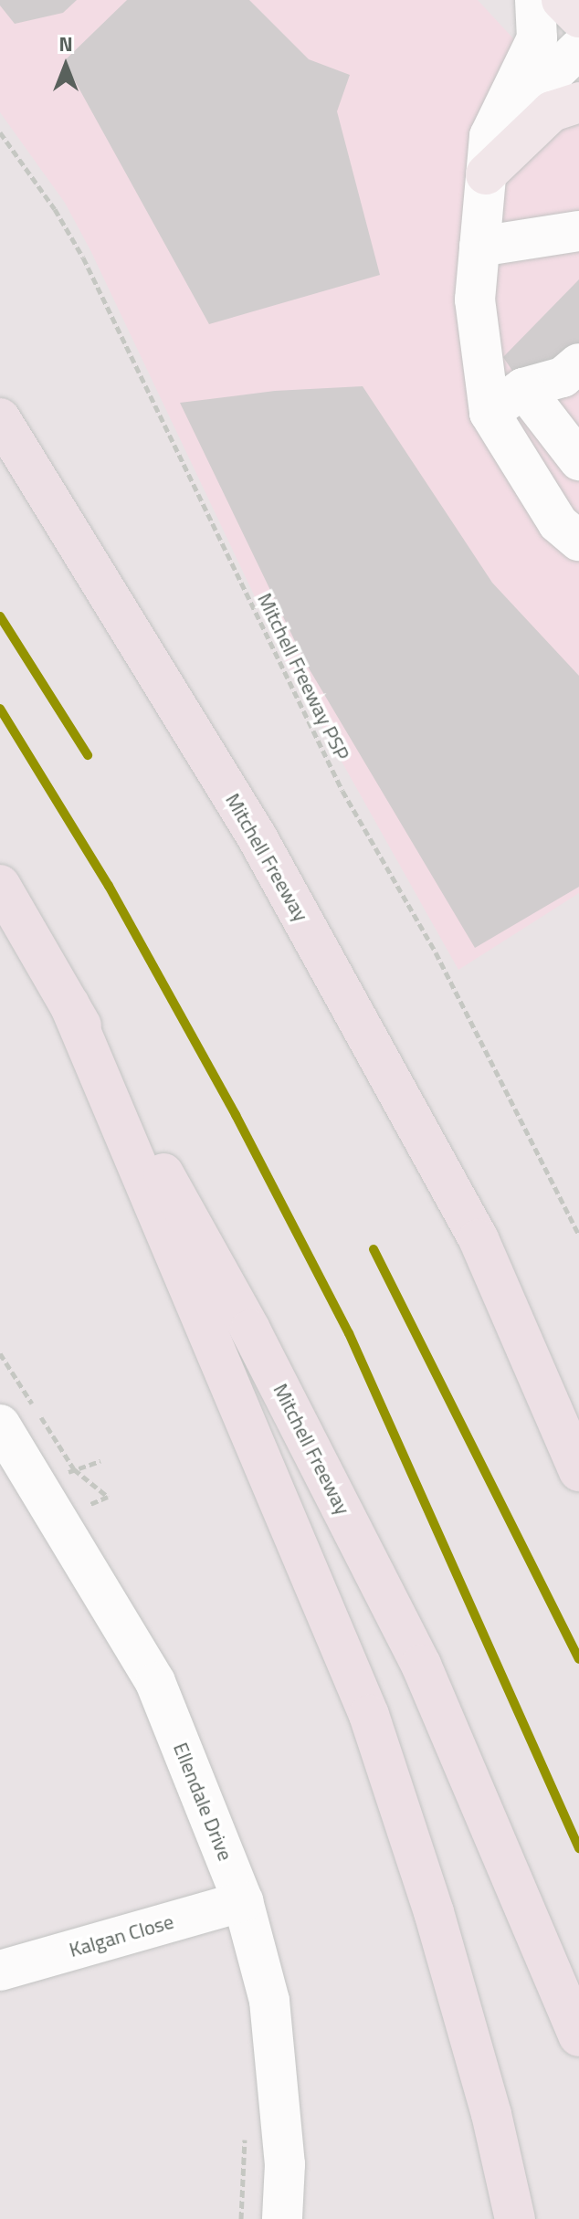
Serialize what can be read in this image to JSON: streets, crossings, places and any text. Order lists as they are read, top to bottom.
{
  "streets": {
    "highway": ["Mitchell Freeway"],
    "street": ["Ellendale Drive", "Kalgan Close"],
    "path": ["Mitchell Freeway PSP"]
  },
  "crossings": [
    ["Ellendale Drive", "Kalgan Close"]
  ],
  "north": "top"
}
